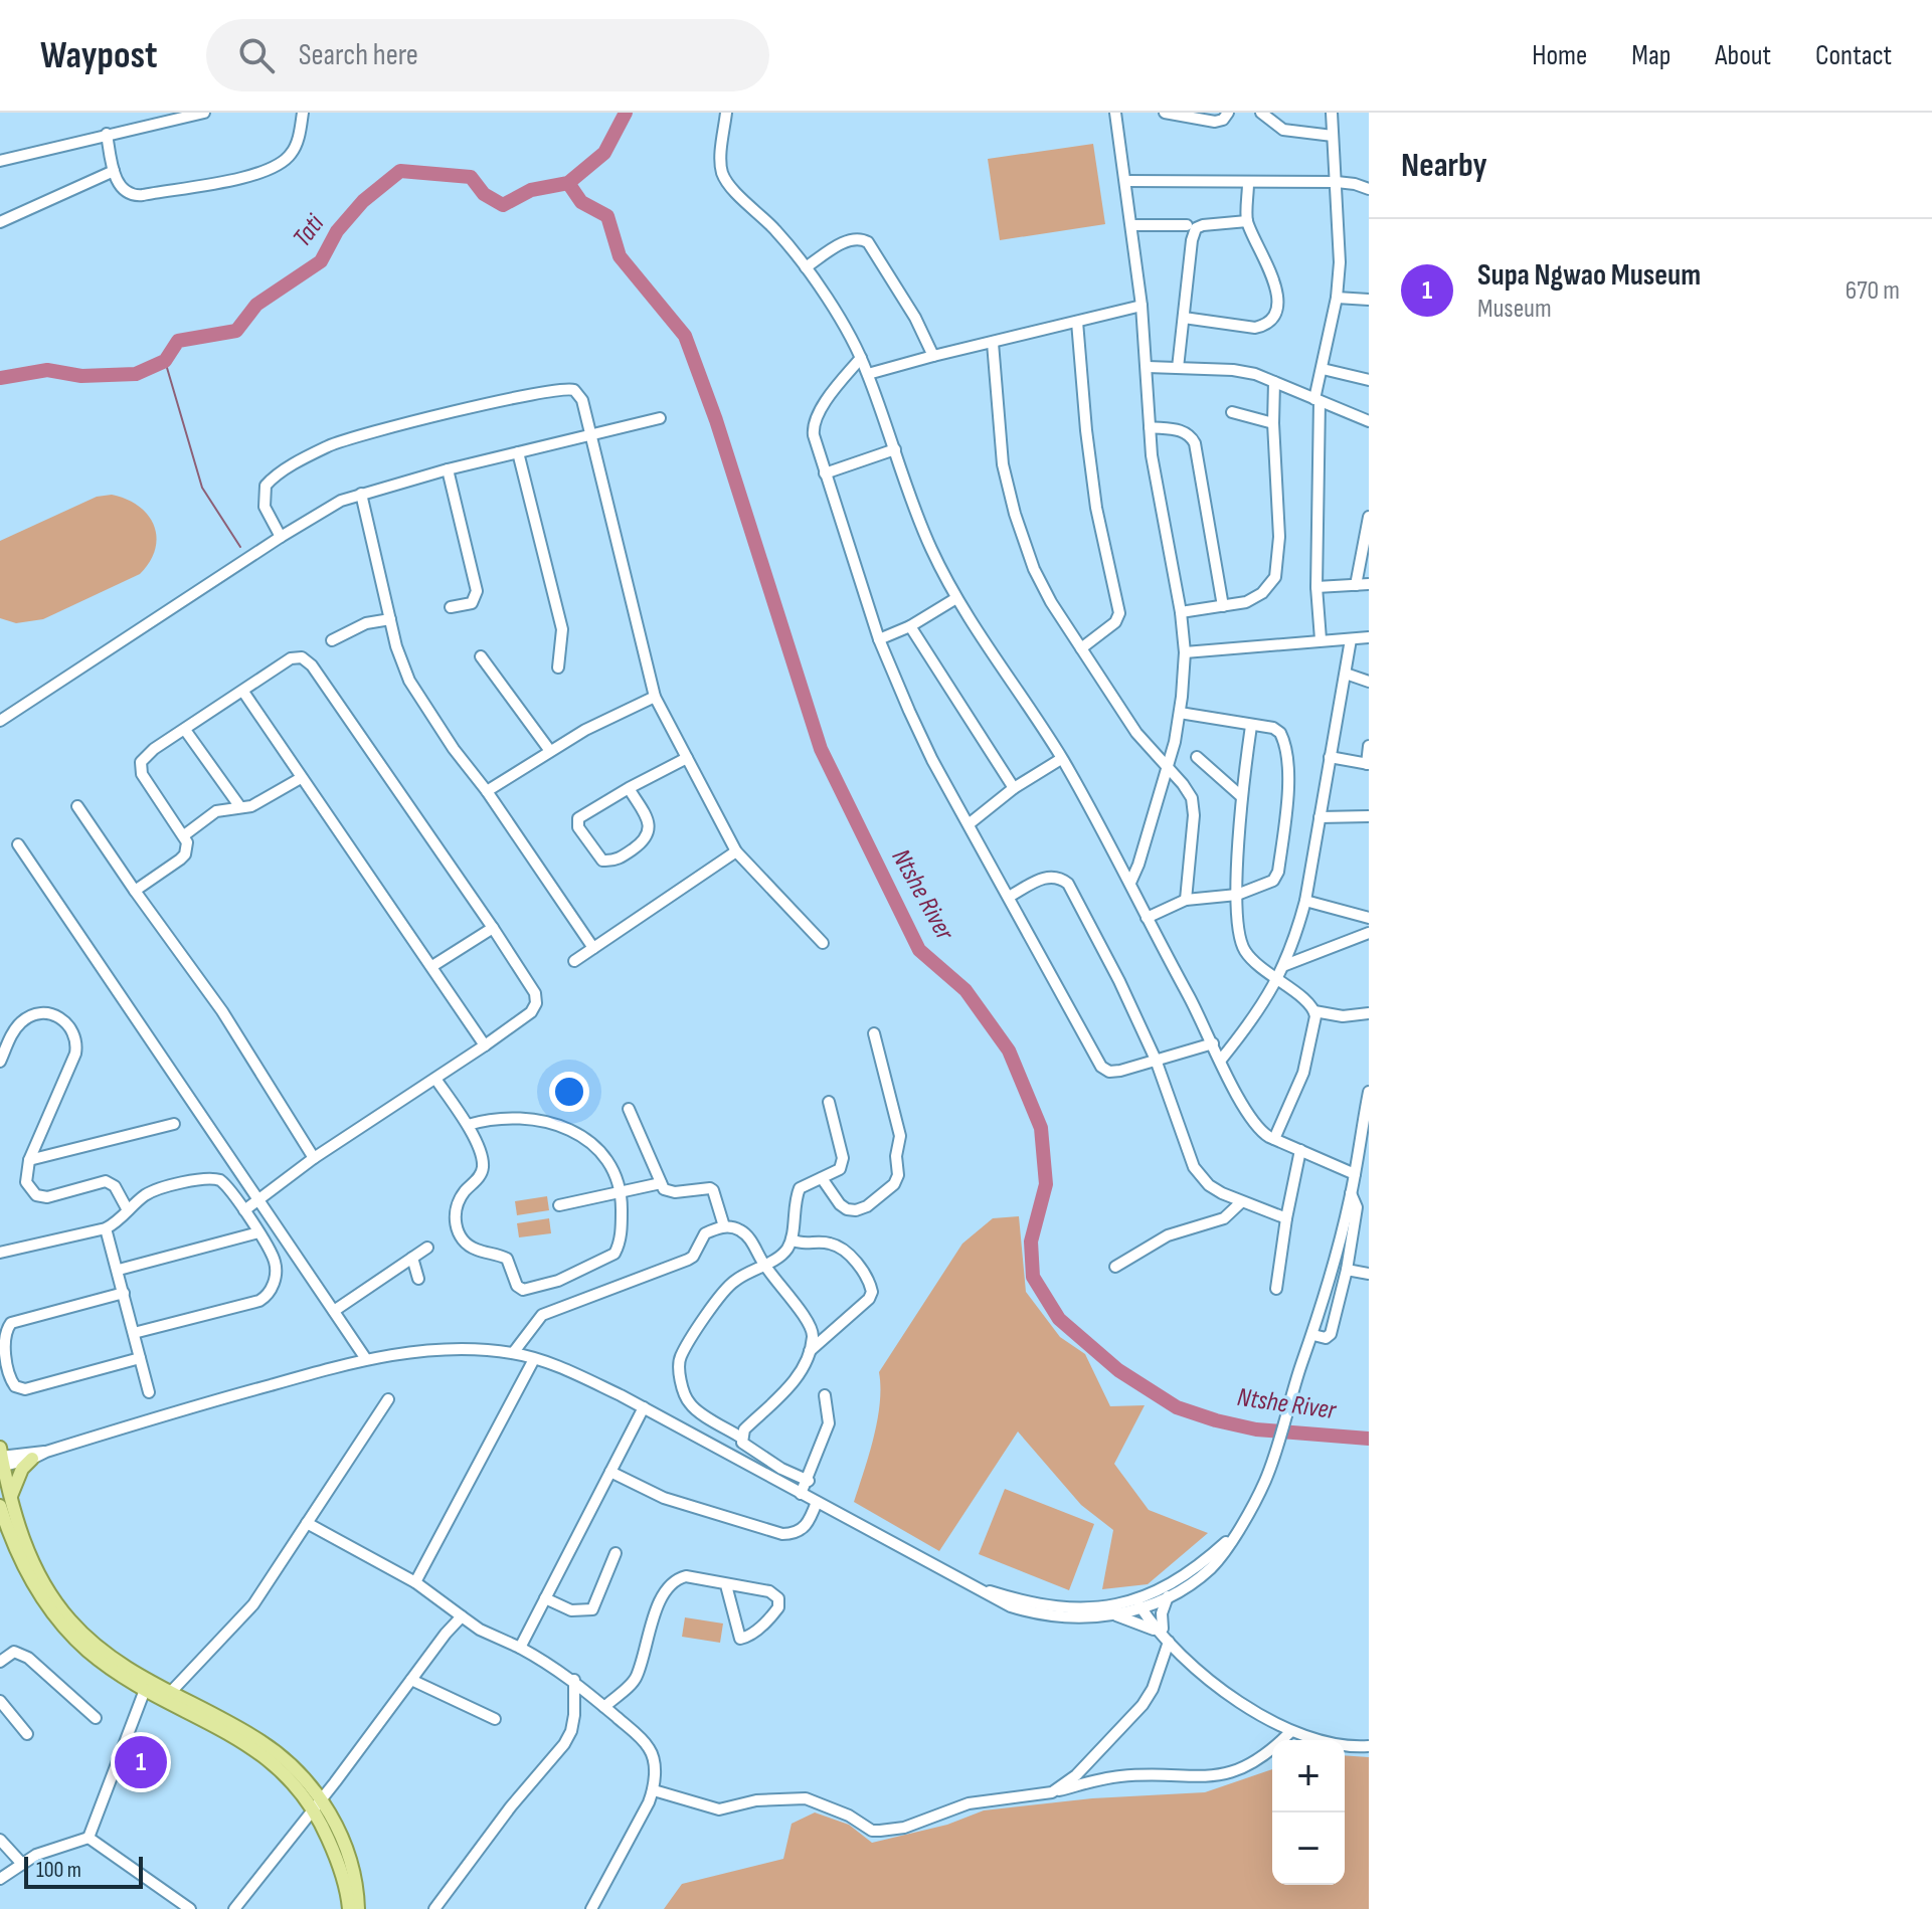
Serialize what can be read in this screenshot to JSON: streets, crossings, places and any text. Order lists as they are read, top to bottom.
{
  "water": ["Tati", "Ntshe River"],
  "scale_bar": "100 m",
  "page": {
    "header": "Waypost",
    "search": "Search here",
    "nav": [
      "Home",
      "Map",
      "About",
      "Contact"
    ],
    "heading": "Nearby",
    "list": [
      {
        "mark": "1",
        "name": "Supa Ngwao Museum",
        "note": "Museum",
        "value": "670 m"
      }
    ],
    "pins": "1",
    "map_buttons": ["+", "−"],
    "scale": "100 m"
  }
}
